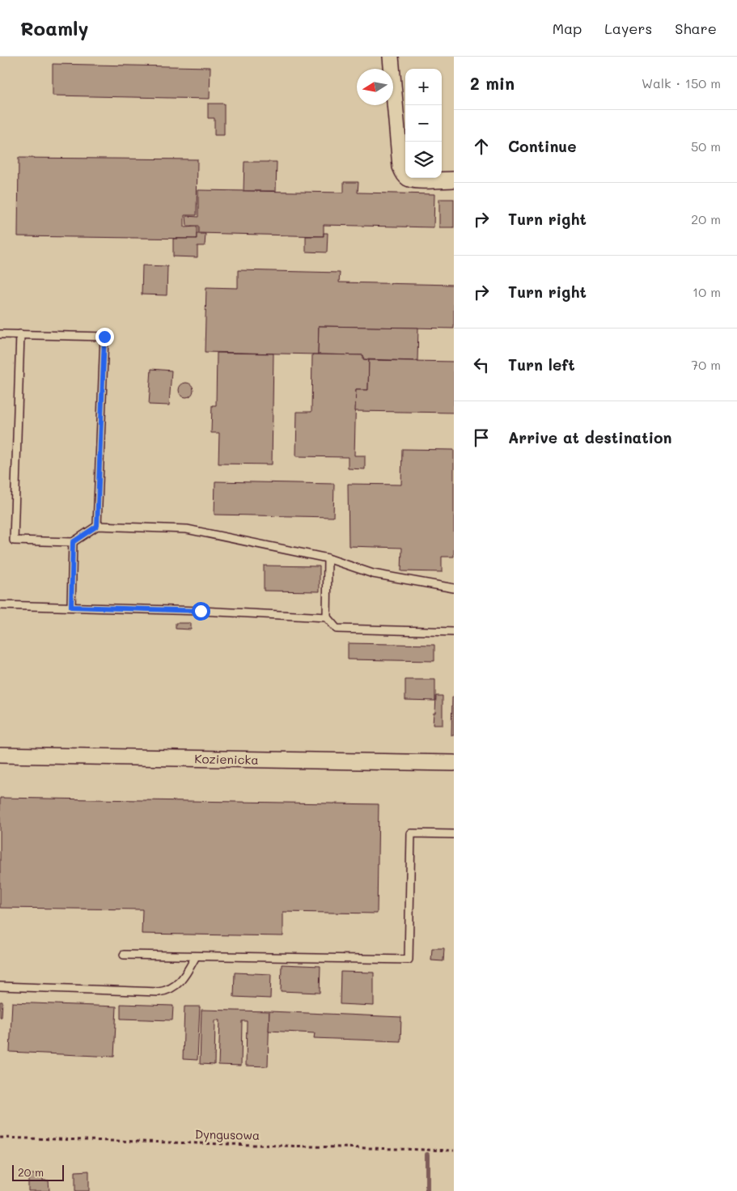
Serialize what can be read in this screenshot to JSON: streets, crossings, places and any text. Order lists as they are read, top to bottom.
{
  "streets": {
    "street": ["Kozienicka"],
    "path": ["Dyngusowa"]
  },
  "scale_bar": "20 m",
  "north": "left",
  "page": {
    "header": "Roamly",
    "nav": ["Map", "Layers", "Share"],
    "heading": ["2 min", "Walk · 150 m"],
    "map_buttons": ["+", "−"],
    "list": [
      ["Continue", "50 m"],
      ["Turn right", "20 m"],
      ["Turn right", "10 m"],
      ["Turn left", "70 m"],
      "Arrive at destination"
    ],
    "scale": "20 m"
  }
}
